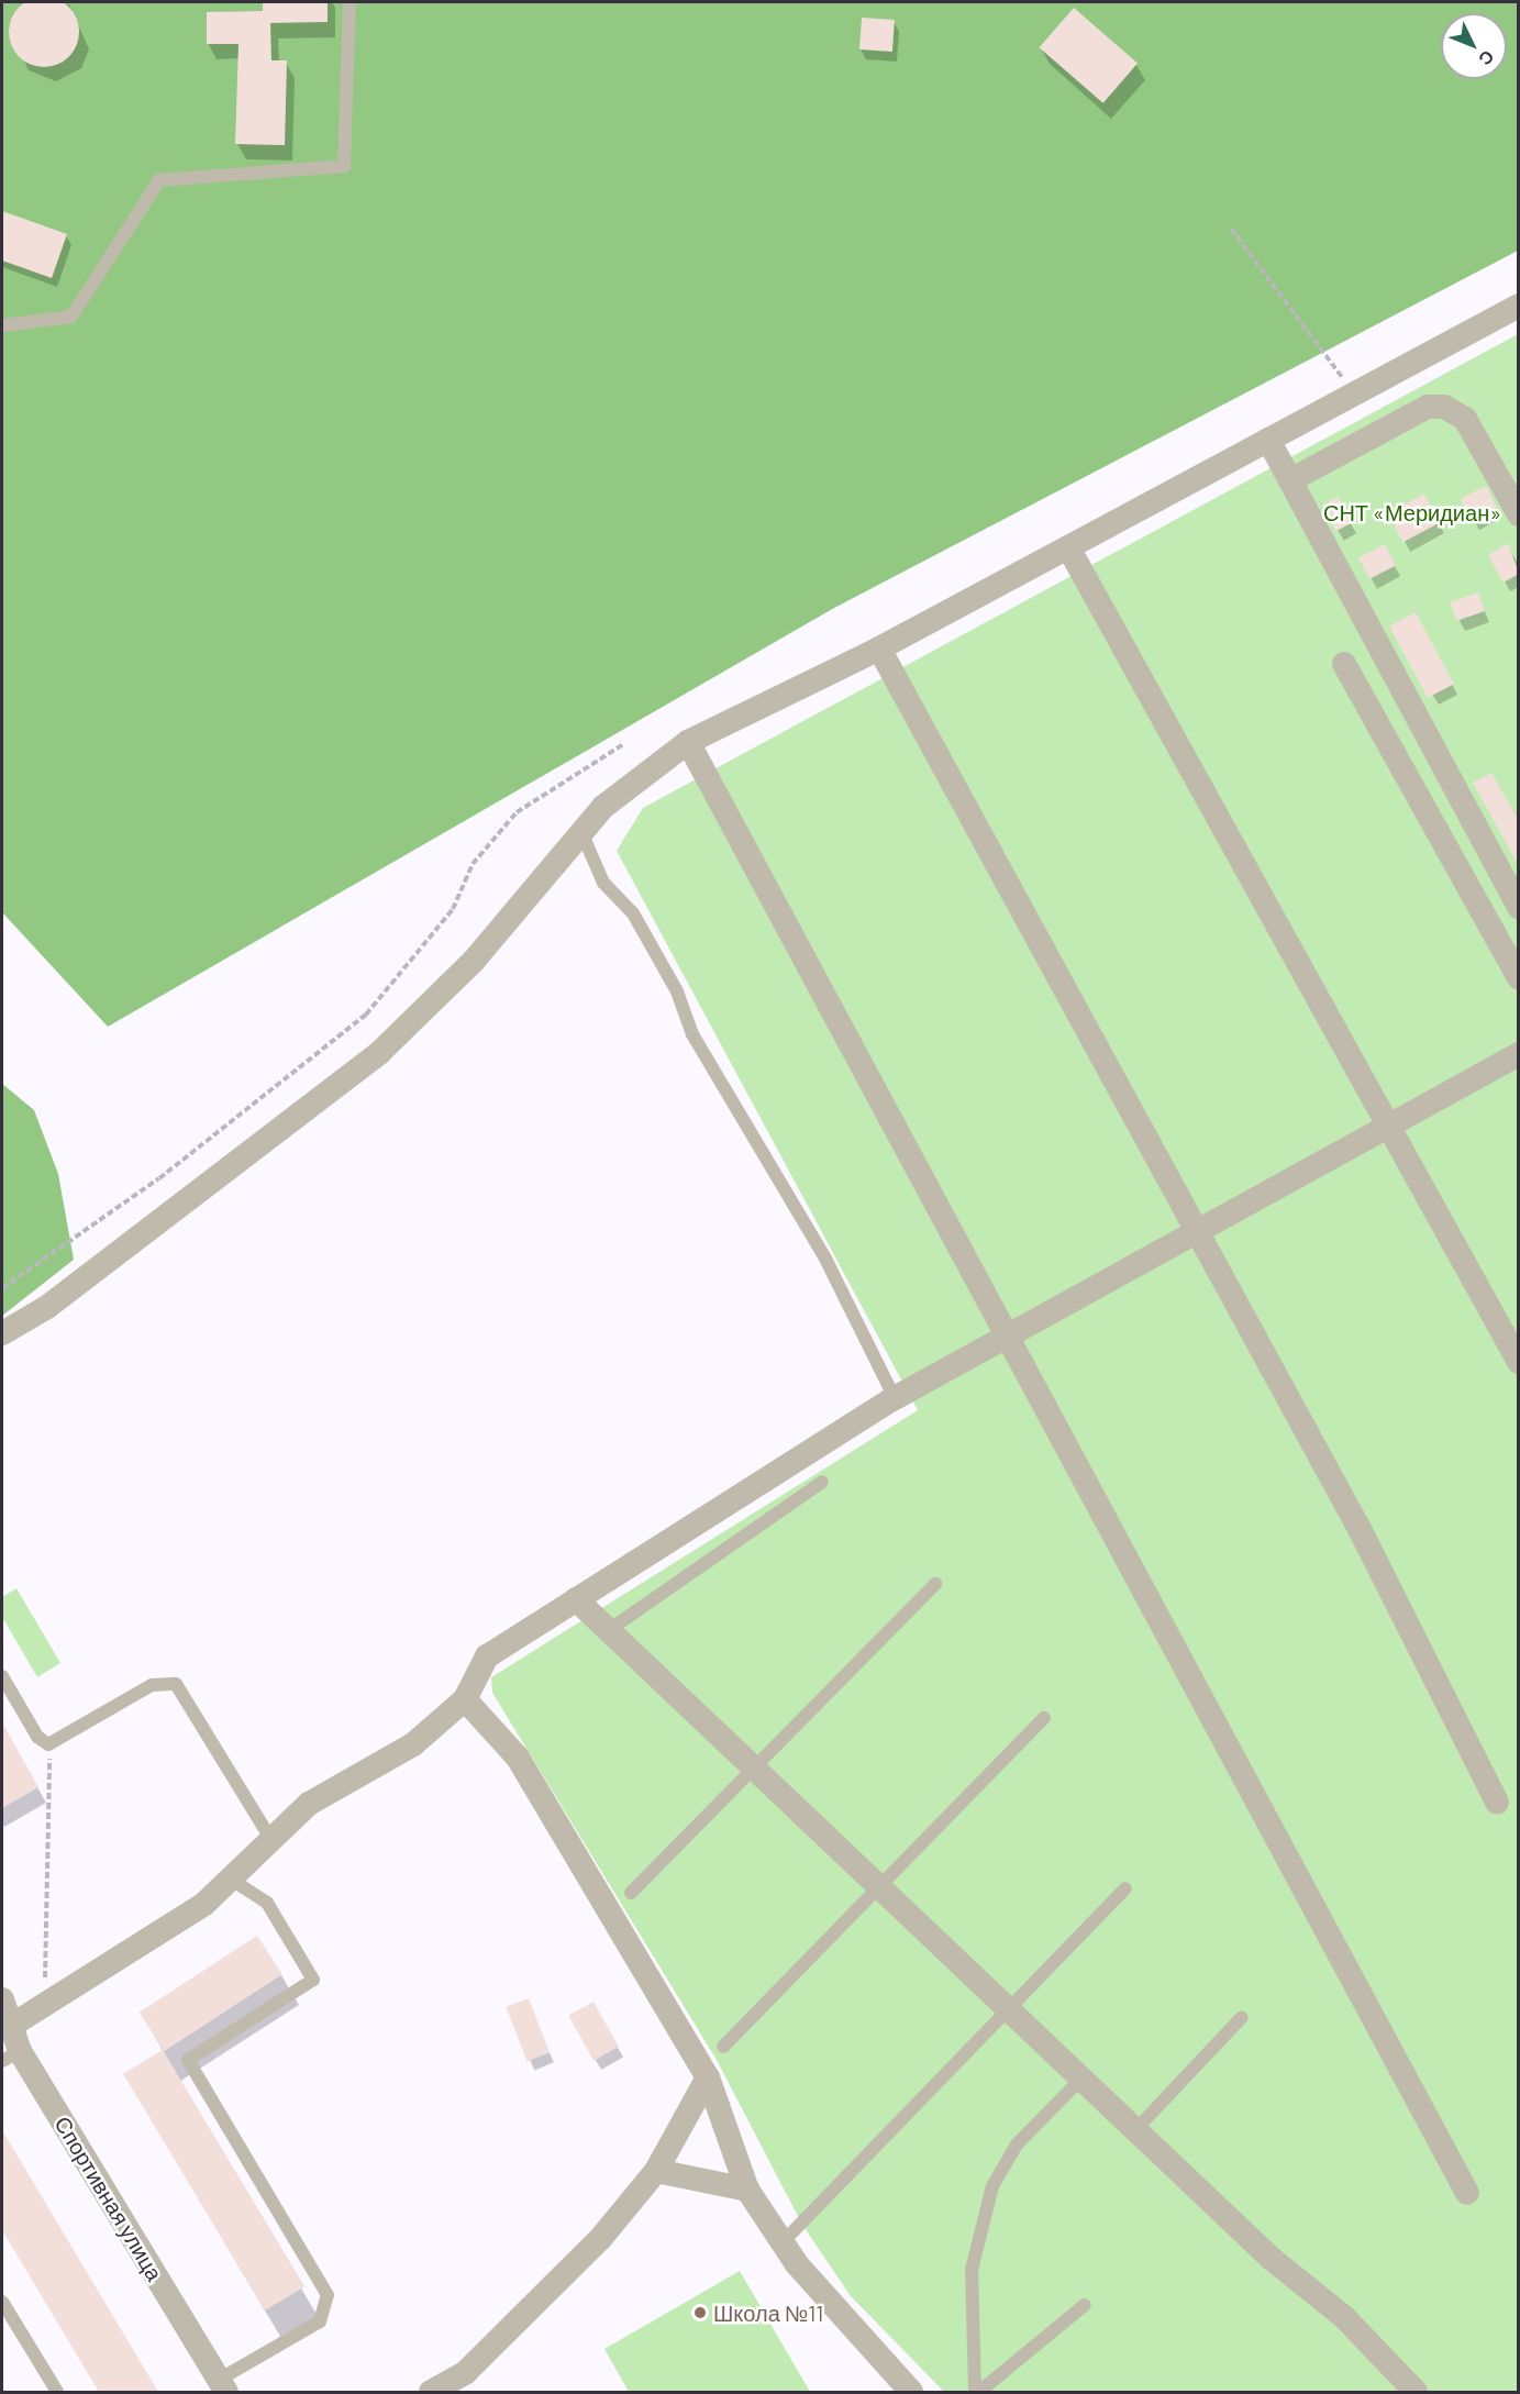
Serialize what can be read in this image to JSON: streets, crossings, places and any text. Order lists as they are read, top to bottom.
{
  "streets": {
    "street": ["Спортивная улица"]
  },
  "parks": ["СНТ «Меридиан»"],
  "places": ["Школа №11"],
  "north": "bottom right"
}
